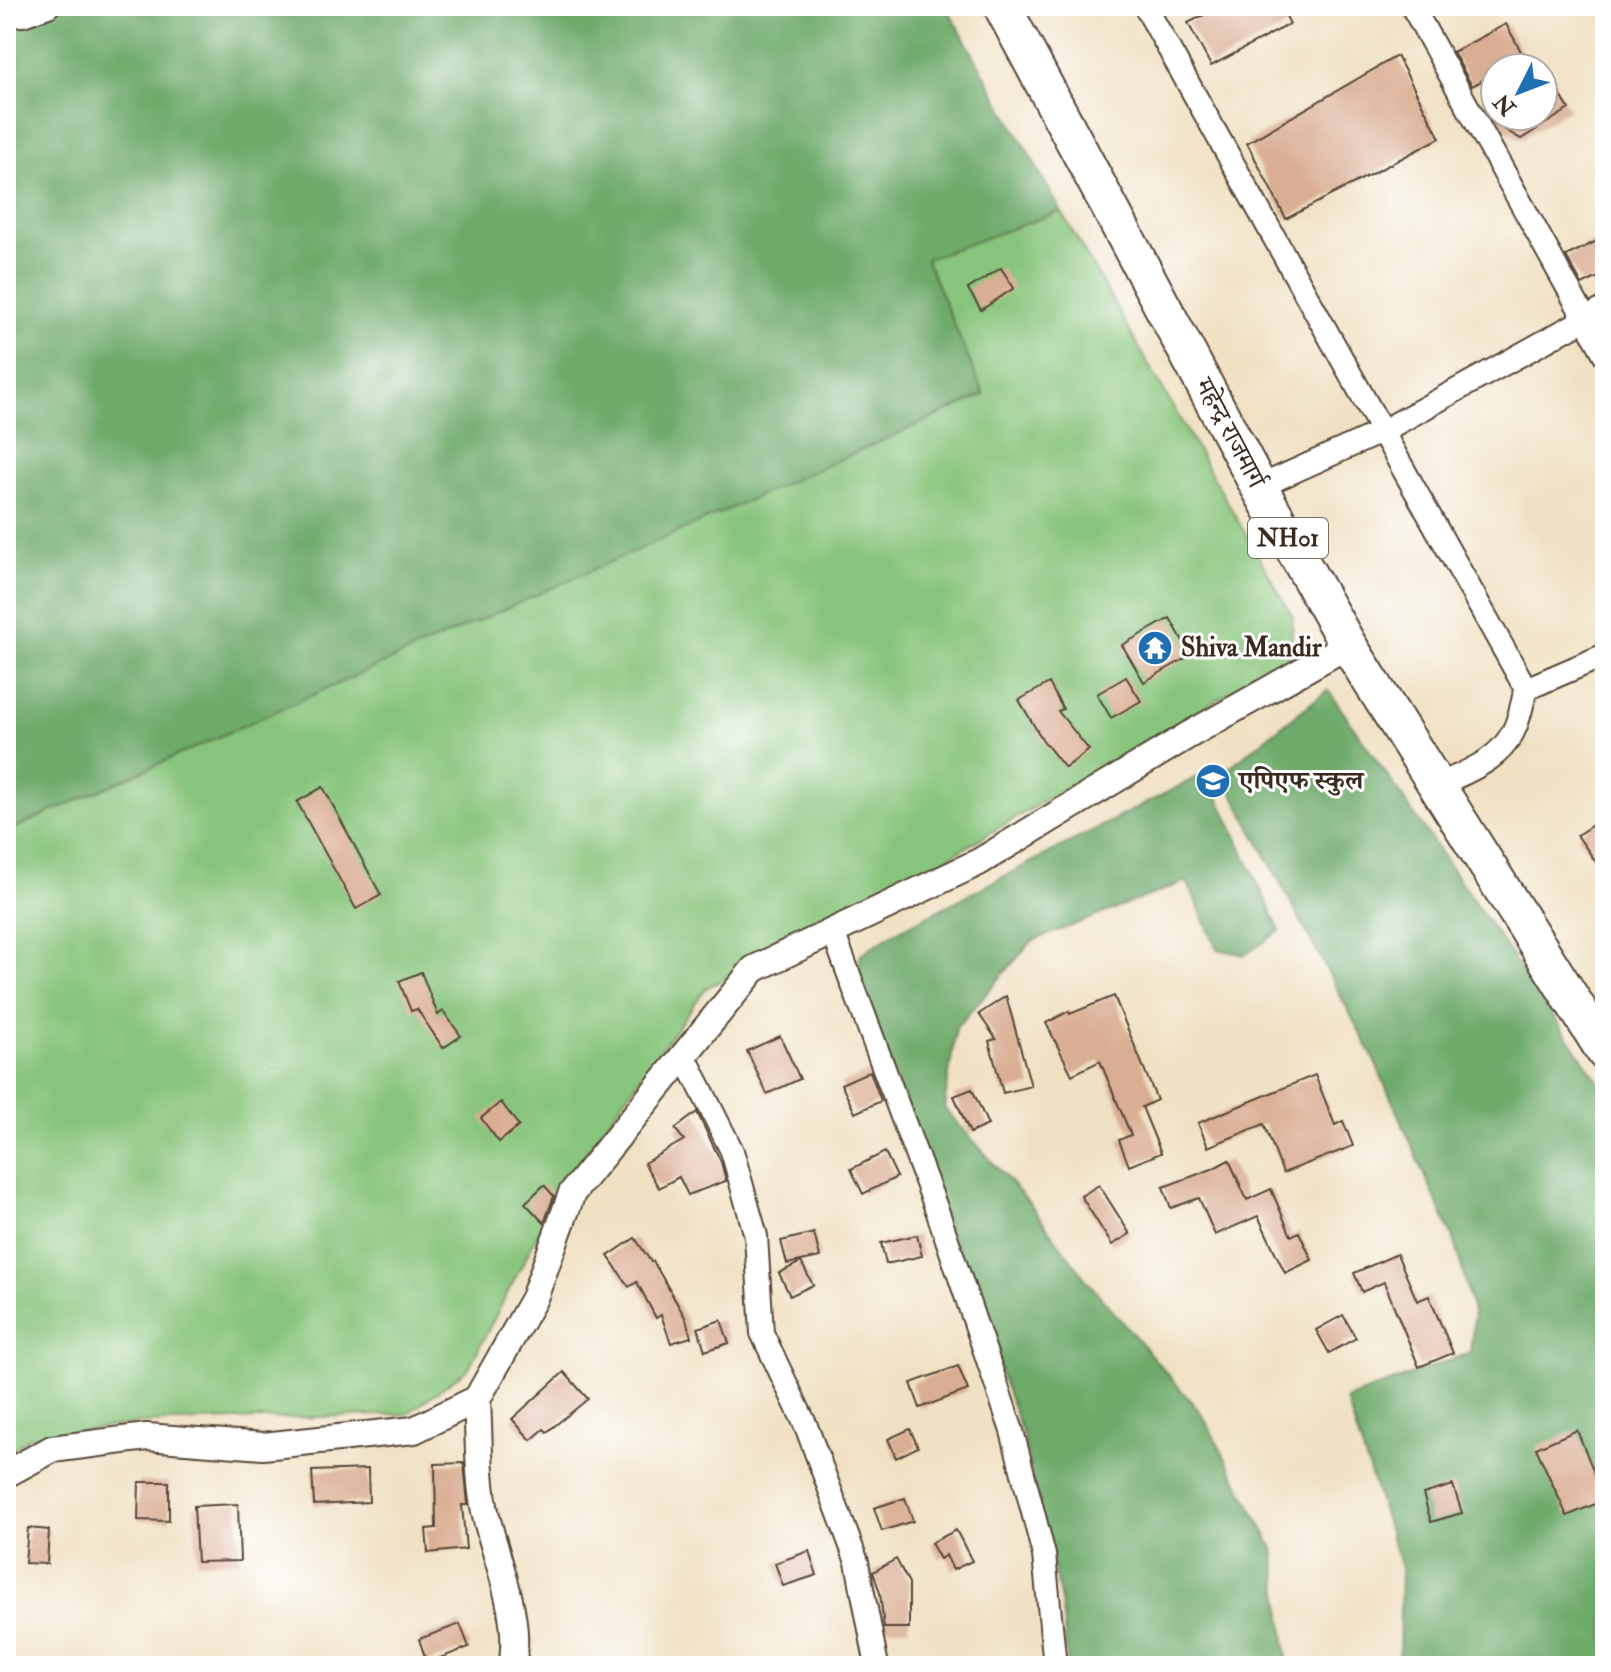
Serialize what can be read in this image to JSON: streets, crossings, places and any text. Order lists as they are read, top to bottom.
{
  "streets": {
    "highway": ["महेन्द्र राजमार्ग", "NH01"]
  },
  "places": {
    "temple": ["Shiva Mandir"],
    "school or university": ["एपिएफ स्कुल"]
  },
  "north": "bottom left"
}
